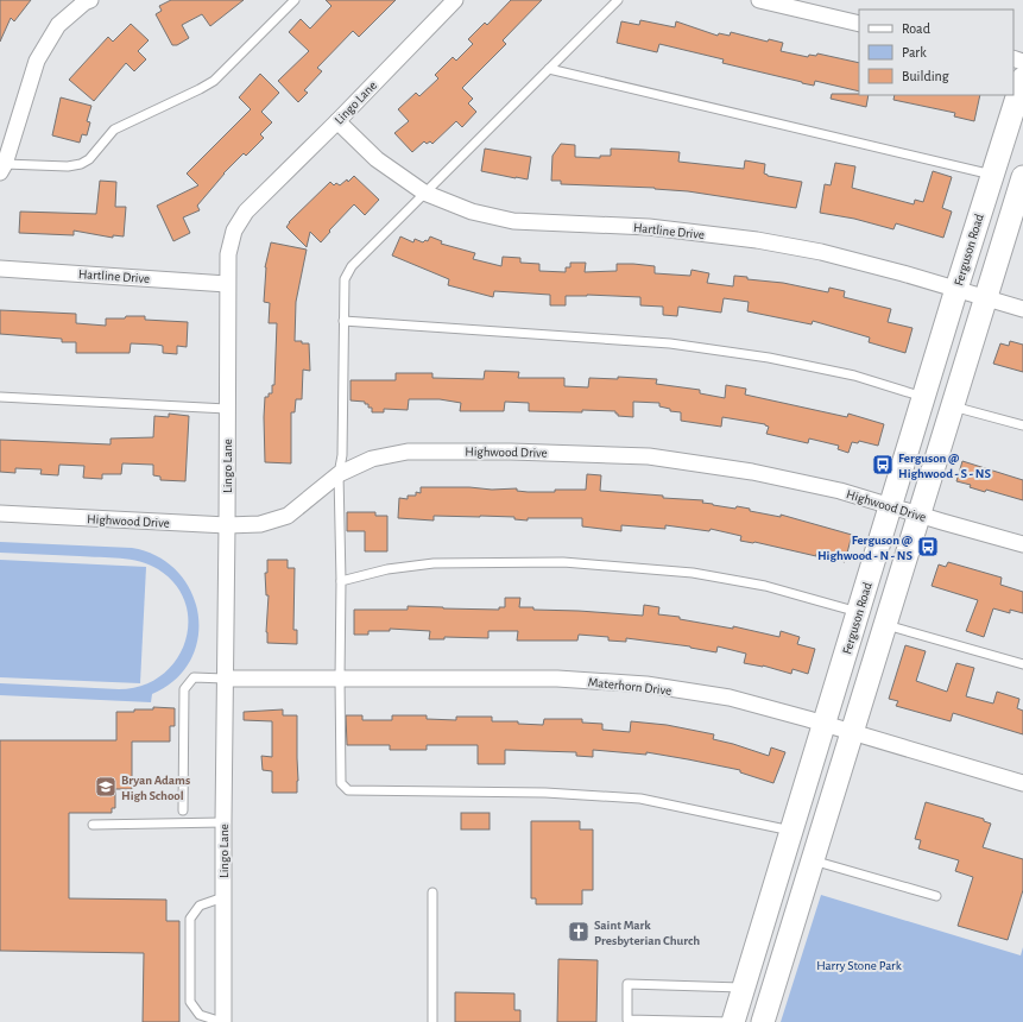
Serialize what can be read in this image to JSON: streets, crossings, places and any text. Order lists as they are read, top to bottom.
{
  "streets": {
    "main road": ["Ferguson Road"],
    "street": [
      "Lingo Lane",
      "Hartline Drive",
      "Highwood Drive",
      "Materhorn Drive"
    ]
  },
  "crossings": [
    ["Lingo Lane", "Hartline Drive"],
    ["Lingo Lane", "Highwood Drive"],
    ["Lingo Lane", "Materhorn Drive"],
    ["Hartline Drive", "Ferguson Road"],
    ["Ferguson Road", "Highwood Drive"],
    ["Ferguson Road", "Materhorn Drive"]
  ],
  "parks": ["Harry Stone Park"],
  "places": {
    "bus stop": ["Ferguson @ Highwood - S - NS", "Ferguson @ Highwood - N - NS"],
    "school or university": ["Bryan Adams High School"],
    "church": ["Saint Mark Presbyterian Church"]
  },
  "legend": ["Road", "Park", "Building"]
}
